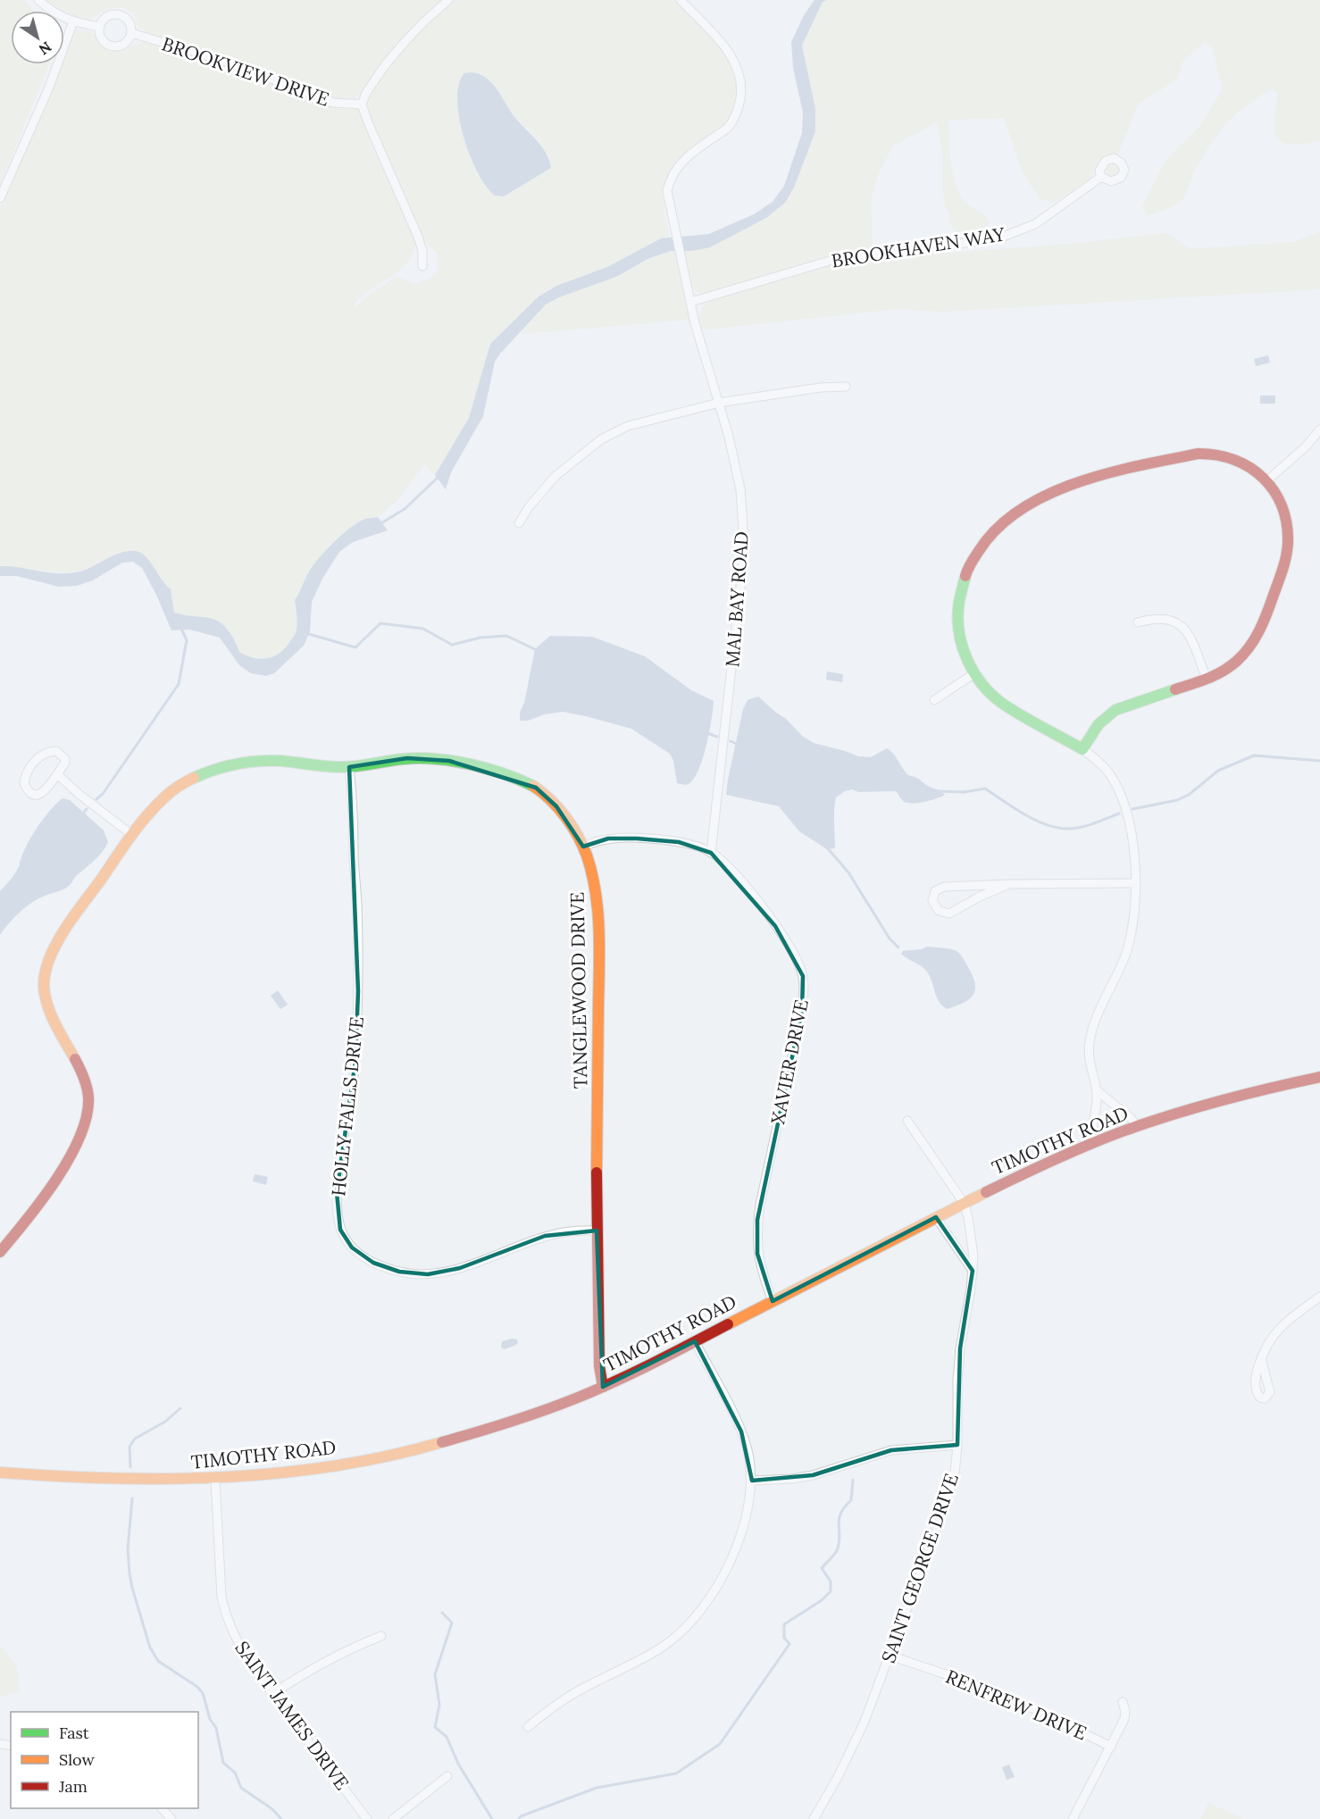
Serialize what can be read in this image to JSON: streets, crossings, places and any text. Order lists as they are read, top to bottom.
{
  "streets": {
    "street": [
      "BROOKVIEW DRIVE",
      "BROOKHAVEN WAY",
      "MAL BAY ROAD",
      "TANGLEWOOD DRIVE",
      "XAVIER DRIVE",
      "HOLLY FALLS DRIVE",
      "TIMOTHY ROAD",
      "SAINT GEORGE DRIVE",
      "RENFREW DRIVE",
      "SAINT JAMES DRIVE"
    ]
  },
  "crossings": [
    ["BROOKHAVEN WAY", "MAL BAY ROAD"],
    ["MAL BAY ROAD", "XAVIER DRIVE"],
    ["TANGLEWOOD DRIVE", "XAVIER DRIVE"],
    ["TANGLEWOOD DRIVE", "HOLLY FALLS DRIVE"],
    ["TANGLEWOOD DRIVE", "TIMOTHY ROAD"],
    ["XAVIER DRIVE", "TIMOTHY ROAD"],
    ["TIMOTHY ROAD", "SAINT GEORGE DRIVE"],
    ["TIMOTHY ROAD", "SAINT JAMES DRIVE"],
    ["SAINT GEORGE DRIVE", "RENFREW DRIVE"]
  ],
  "legend": ["Fast", "Slow", "Jam"],
  "north": "bottom right"
}
